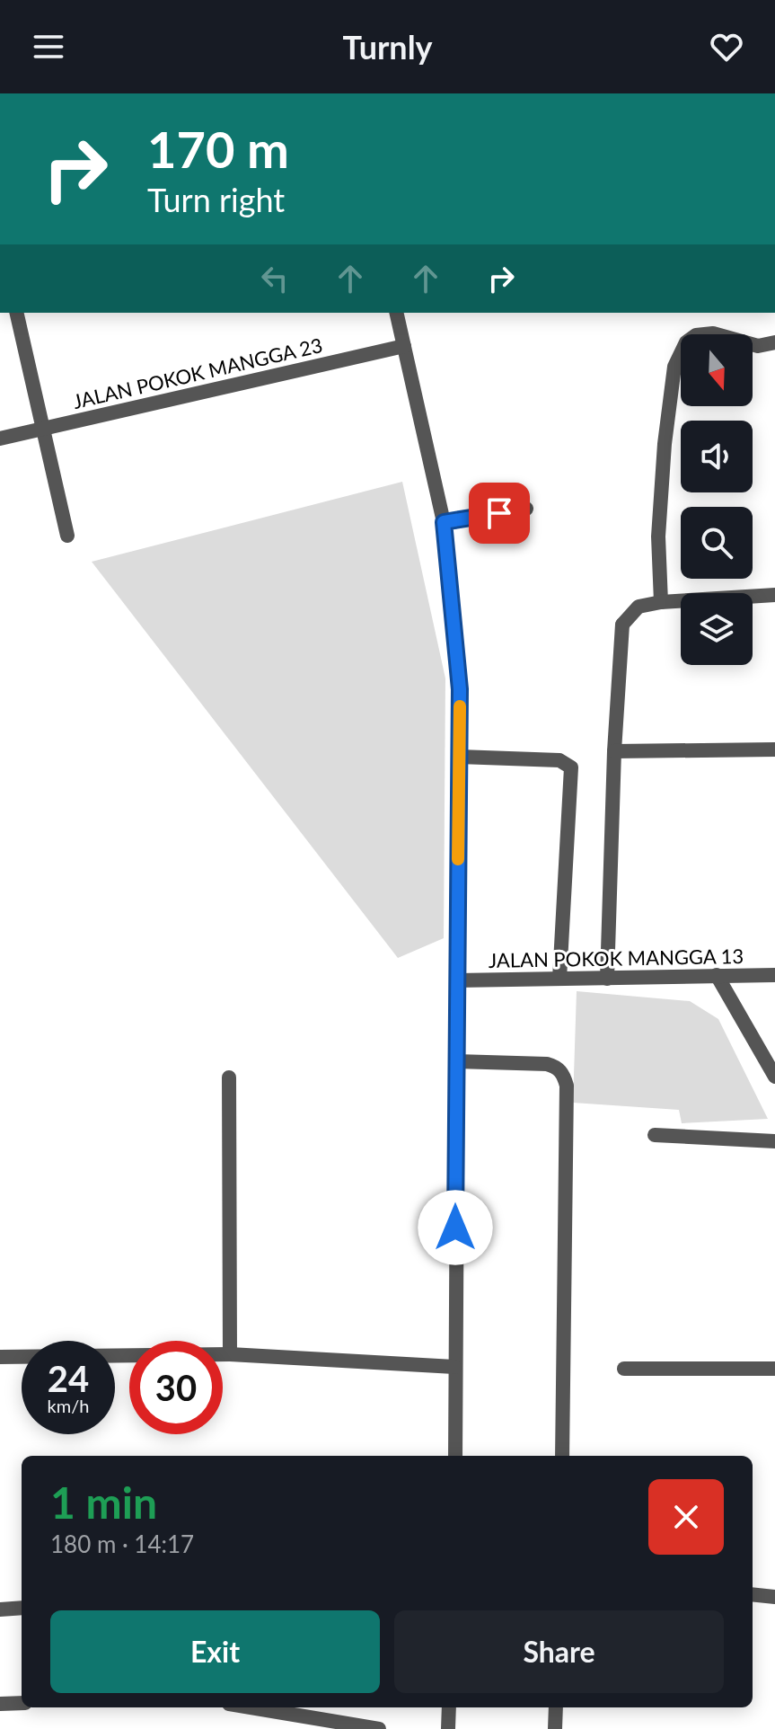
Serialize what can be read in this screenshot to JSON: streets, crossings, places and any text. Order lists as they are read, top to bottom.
{
  "streets": {
    "street": ["JALAN POKOK MANGGA 23", "JALAN POKOK MANGGA 13"]
  },
  "north": "bottom",
  "page": {
    "header": "Turnly",
    "turn": ["170 m", "Turn right"],
    "speed": "24 km/h",
    "limit": "30",
    "heading": ["1 min", "180 m · 14:17"],
    "buttons": ["Exit", "Share"]
  }
}
